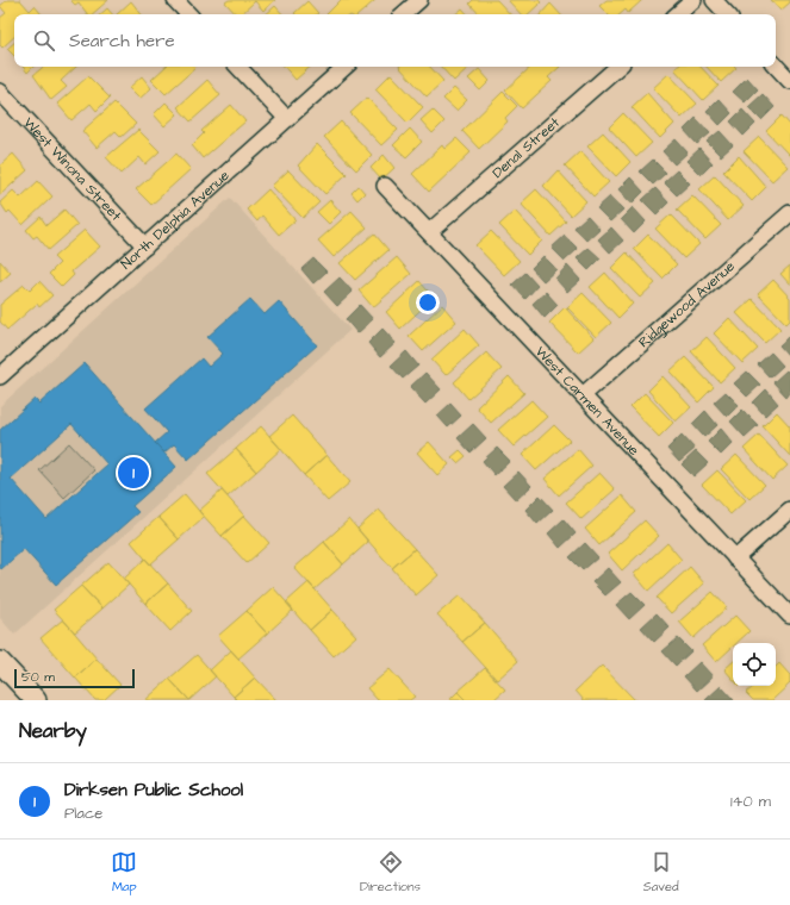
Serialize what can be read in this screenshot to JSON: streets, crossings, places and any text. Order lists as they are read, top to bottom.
{
  "streets": {
    "street": [
      "Denal Street",
      "West Winona Street",
      "North Delphia Avenue",
      "Ridgewood Avenue",
      "West Carmen Avenue"
    ]
  },
  "crossings": [
    ["Denal Street", "West Carmen Avenue"],
    ["West Winona Street", "North Delphia Avenue"],
    ["Ridgewood Avenue", "West Carmen Avenue"]
  ],
  "scale_bar": "50 m",
  "page": {
    "search": "Search here",
    "pins": "1",
    "scale": "50 m",
    "heading": "Nearby",
    "list": [
      {
        "mark": "1",
        "name": "Dirksen Public School",
        "note": "Place",
        "value": "140 m"
      }
    ],
    "nav": ["Map", "Directions", "Saved"]
  }
}
